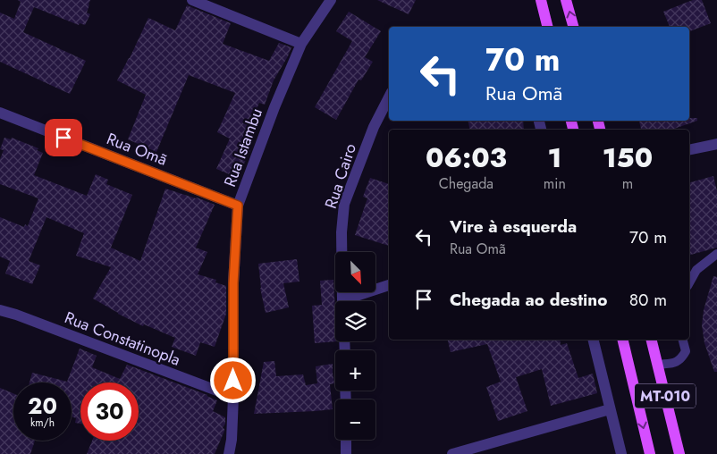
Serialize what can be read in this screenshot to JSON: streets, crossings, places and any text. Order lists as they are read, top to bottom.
{
  "streets": {
    "main road": ["MT-010"],
    "street": [
      "Rua Istambu",
      "Rua Omã",
      "Rua Cairo",
      "Rua Constatinopla"
    ]
  },
  "crossings": [
    ["Rua Istambu", "Rua Omã"],
    ["Rua Istambu", "Rua Constatinopla"]
  ],
  "north": "bottom right",
  "page": {
    "turn": ["70 m", "Rua Omã"],
    "eta": [
      "06:03",
      "Chegada",
      "1",
      "min",
      "150",
      "m"
    ],
    "list": [
      {
        "name": "Vire à esquerda",
        "note": "Rua Omã",
        "value": "70 m"
      },
      {
        "name": "Chegada ao destino",
        "value": "80 m"
      }
    ],
    "map_buttons": ["+", "−"],
    "speed": "20 km/h",
    "limit": "30"
  }
}
